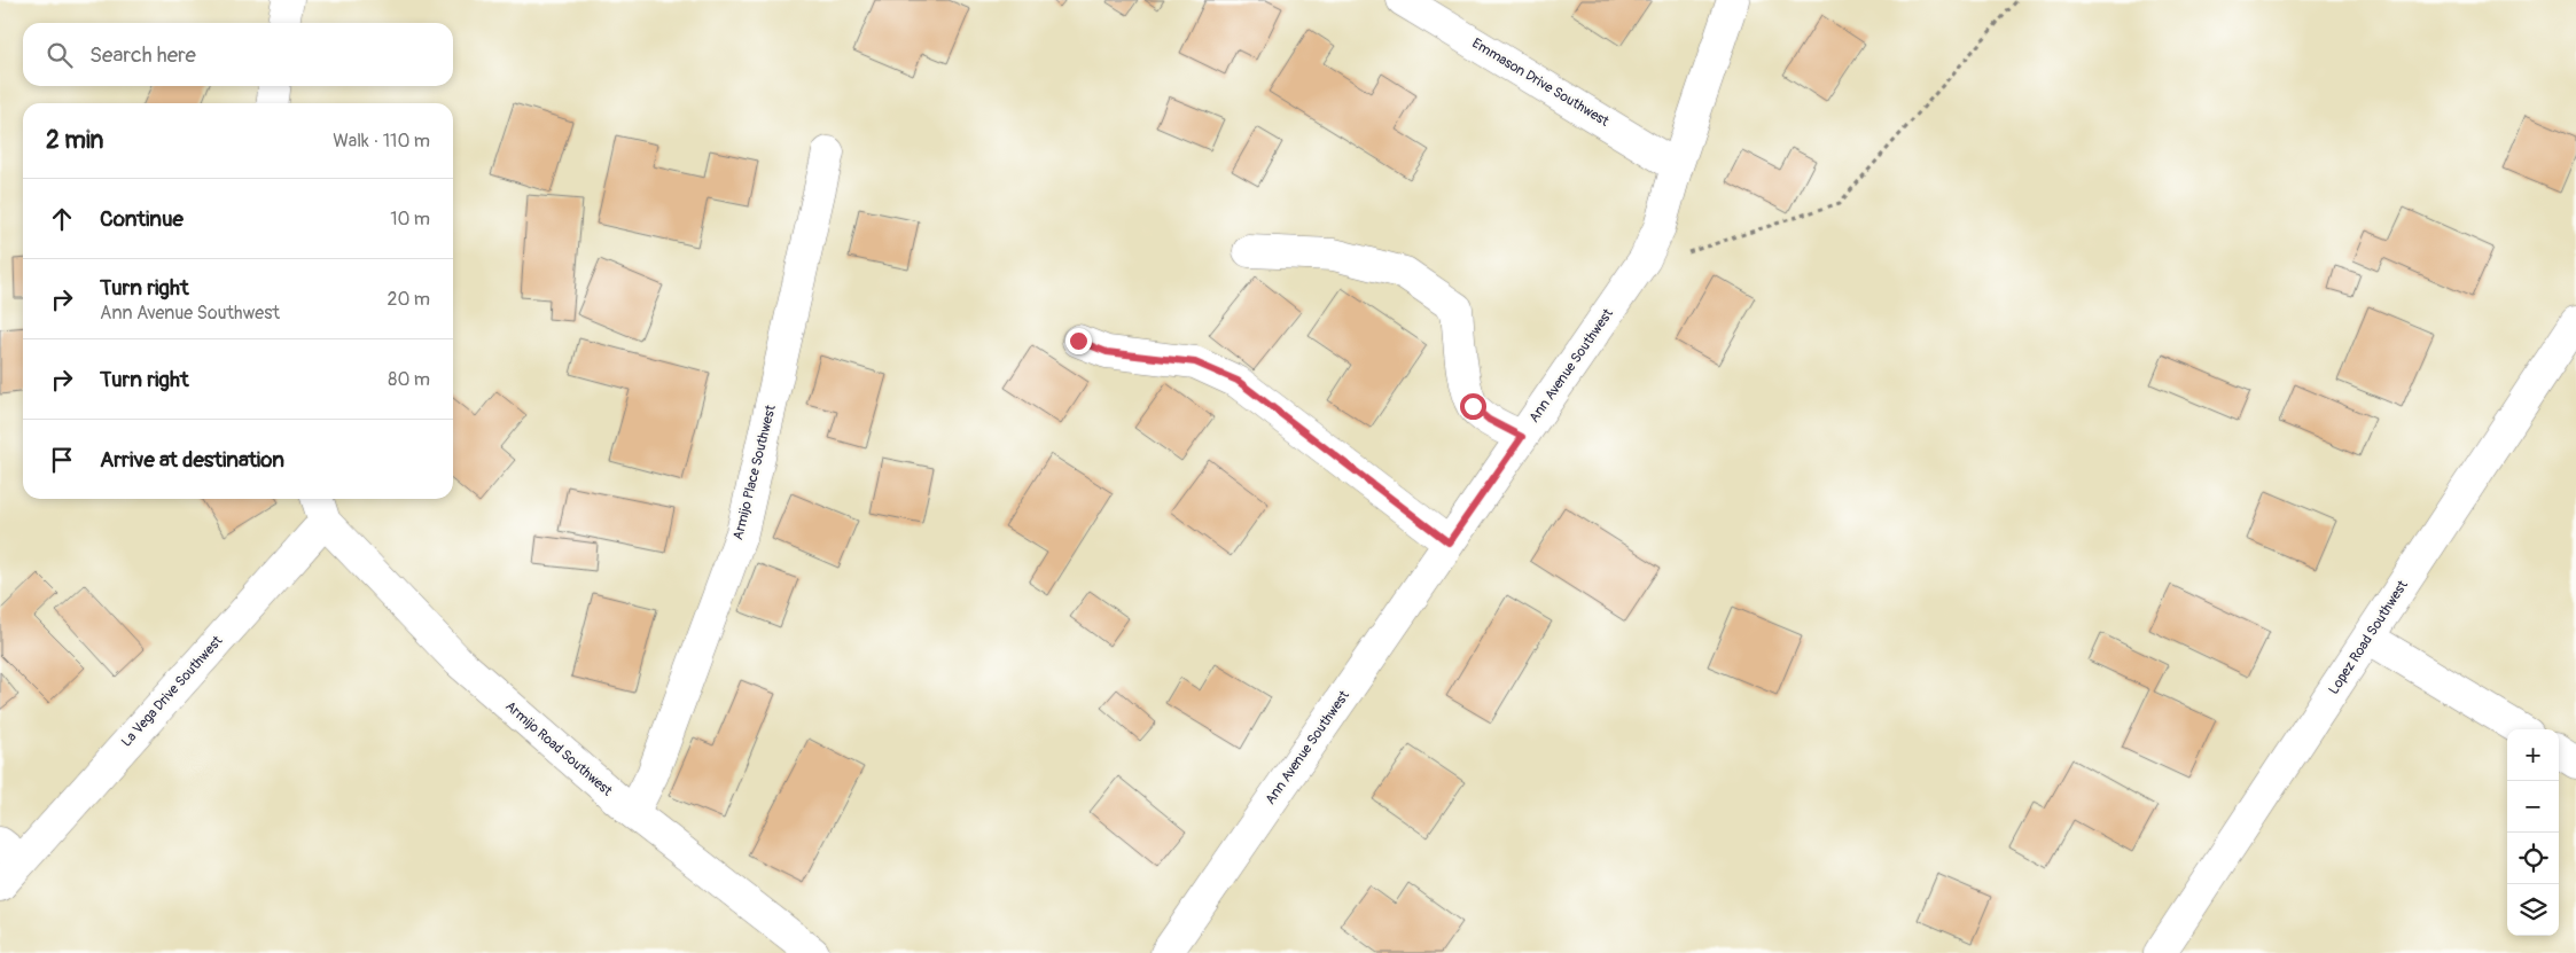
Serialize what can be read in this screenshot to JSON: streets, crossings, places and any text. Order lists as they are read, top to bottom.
{
  "streets": {
    "street": [
      "Emmason Drive Southwest",
      "Ann Avenue Southwest",
      "Armijo Place Southwest",
      "Lopez Road Southwest",
      "La Vega Drive Southwest",
      "Armijo Road Southwest"
    ]
  },
  "crossings": [
    ["Emmason Drive Southwest", "Ann Avenue Southwest"],
    ["Armijo Place Southwest", "Armijo Road Southwest"],
    ["La Vega Drive Southwest", "Armijo Road Southwest"]
  ],
  "page": {
    "search": "Search here",
    "heading": ["2 min", "Walk · 110 m"],
    "list": [
      ["Continue", "10 m"],
      ["Turn right", "Ann Avenue Southwest", "20 m"],
      ["Turn right", "80 m"],
      "Arrive at destination"
    ],
    "map_buttons": ["+", "−"]
  }
}
